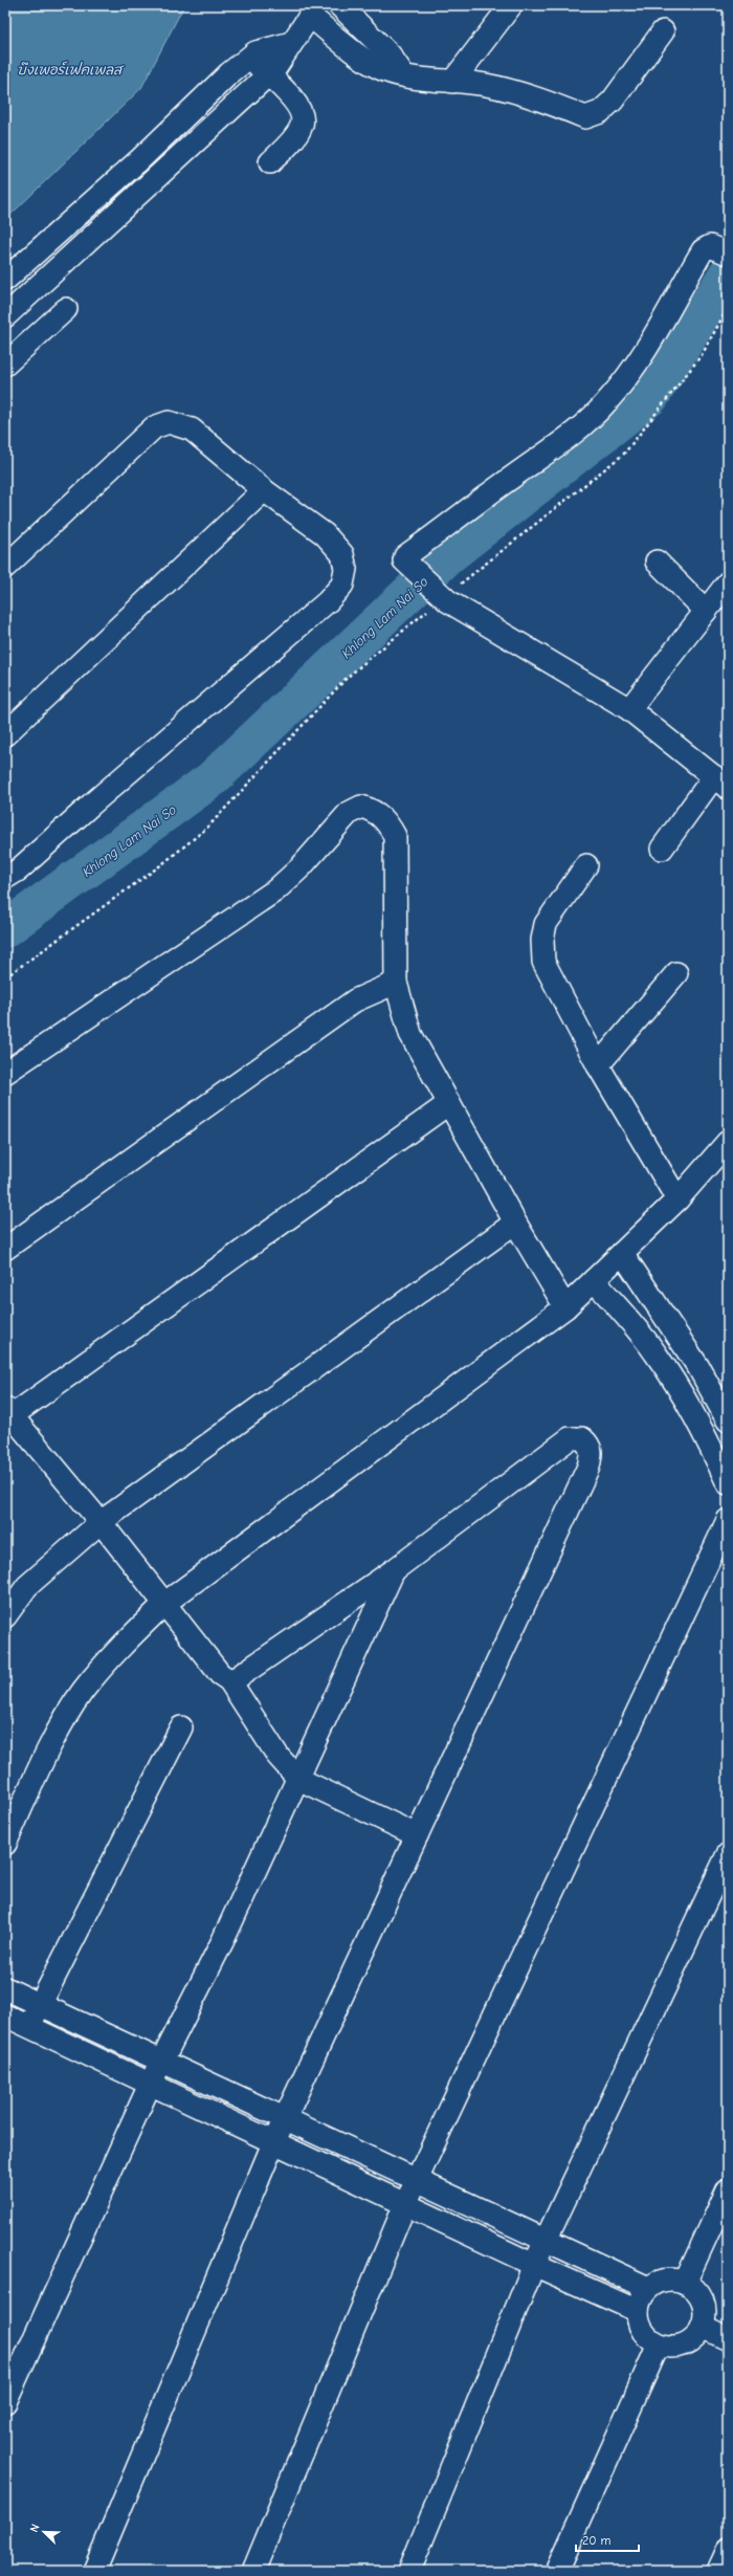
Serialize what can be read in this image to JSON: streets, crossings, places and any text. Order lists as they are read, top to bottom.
{
  "water": ["บึงเพอร์เฟคเพลส", "Khlong Lam Nai So"],
  "scale_bar": "20 m",
  "north": "top left"
}
